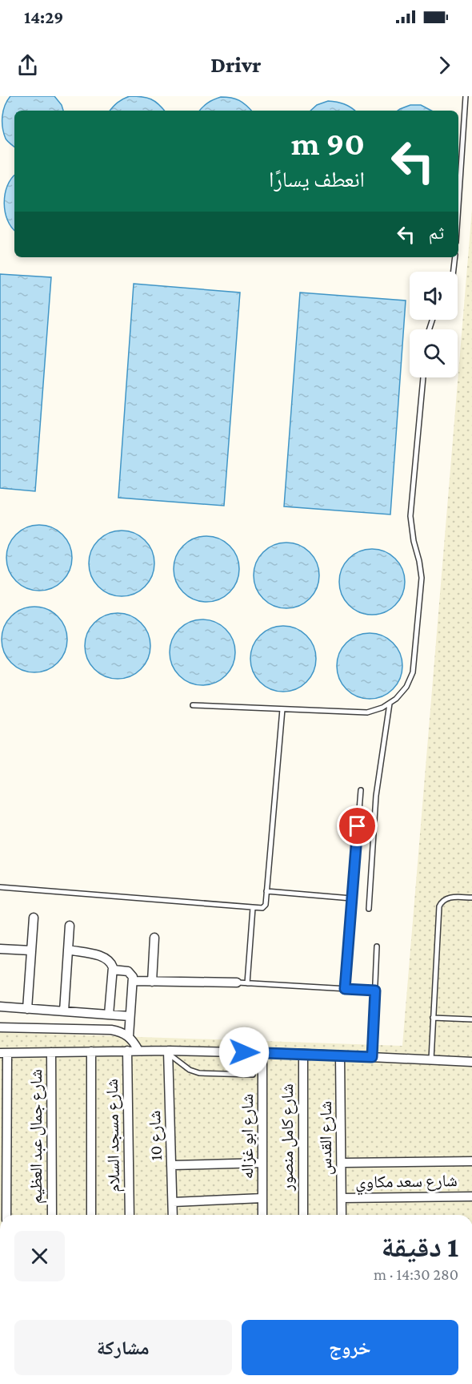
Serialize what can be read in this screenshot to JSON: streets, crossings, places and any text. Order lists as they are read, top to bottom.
{
  "streets": {
    "street": [
      "شارع مسجد السلام",
      "شارع 10",
      "شارع جمال عبد العظيم",
      "شارع ابو غزاله",
      "شارع كامل منصور",
      "شارع القدس",
      "شارع سعد مكاوي"
    ]
  },
  "crossings": [
    ["شارع القدس", "شارع سعد مكاوي"]
  ],
  "page": {
    "status": "14:29",
    "header": "Drivr",
    "turn": ["90 m", "انعطف يسارًا"],
    "then": "ثم",
    "heading": ["1 دقيقة", "280 m · 14:30"],
    "buttons": ["خروج", "مشاركة"]
  }
}
